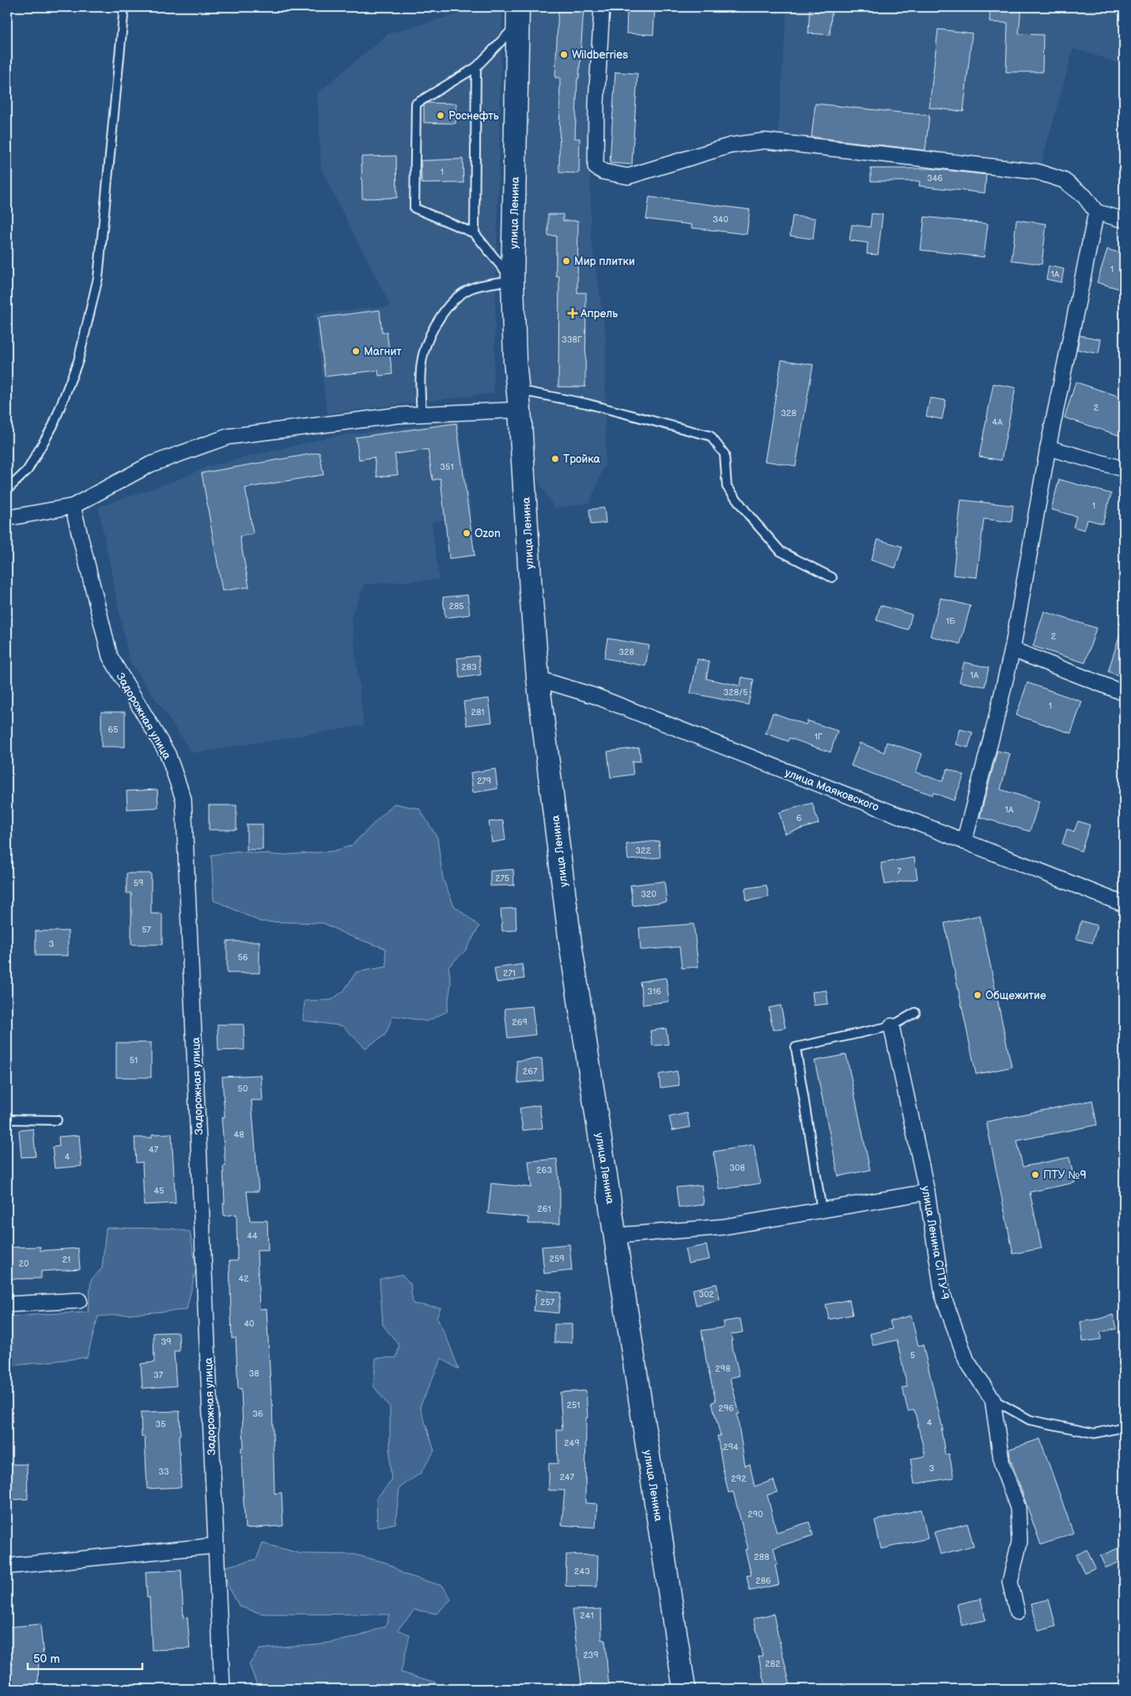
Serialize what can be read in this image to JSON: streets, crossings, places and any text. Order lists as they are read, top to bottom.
{
  "streets": {
    "main road": ["улица Ленина"],
    "street": ["Задорожная улица", "улица Маяковского", "улица Ленина СПТУ-9"]
  },
  "crossings": [
    ["улица Ленина", "улица Маяковского"]
  ],
  "places": {
    "other": [
      "Wildberries",
      "Роснефть",
      "Мир плитки",
      "Магнит",
      "Тройка",
      "Ozon",
      "Общежитие",
      "ПТУ №9"
    ],
    "health": ["Апрель"]
  },
  "house_numbers": [
    "1",
    "346",
    "340",
    "1",
    "1А",
    "338Г",
    "2",
    "328",
    "4А",
    "351",
    "1",
    "285",
    "1Б",
    "2",
    "328",
    "283",
    "1А",
    "328/5",
    "1",
    "281",
    "65",
    "1Г",
    "279",
    "1А",
    "6",
    "322",
    "7",
    "275",
    "59",
    "320",
    "57",
    "3",
    "56",
    "271",
    "316",
    "269",
    "51",
    "267",
    "50",
    "48",
    "47",
    "4",
    "308",
    "263",
    "45",
    "261",
    "44",
    "259",
    "21",
    "20",
    "42",
    "302",
    "257",
    "40",
    "39",
    "5",
    "298",
    "38",
    "37",
    "251",
    "296",
    "36",
    "4",
    "35",
    "249",
    "294",
    "3",
    "33",
    "247",
    "292",
    "290",
    "288",
    "243",
    "286",
    "241",
    "239",
    "282"
  ],
  "scale_bar": "50 m"
}
